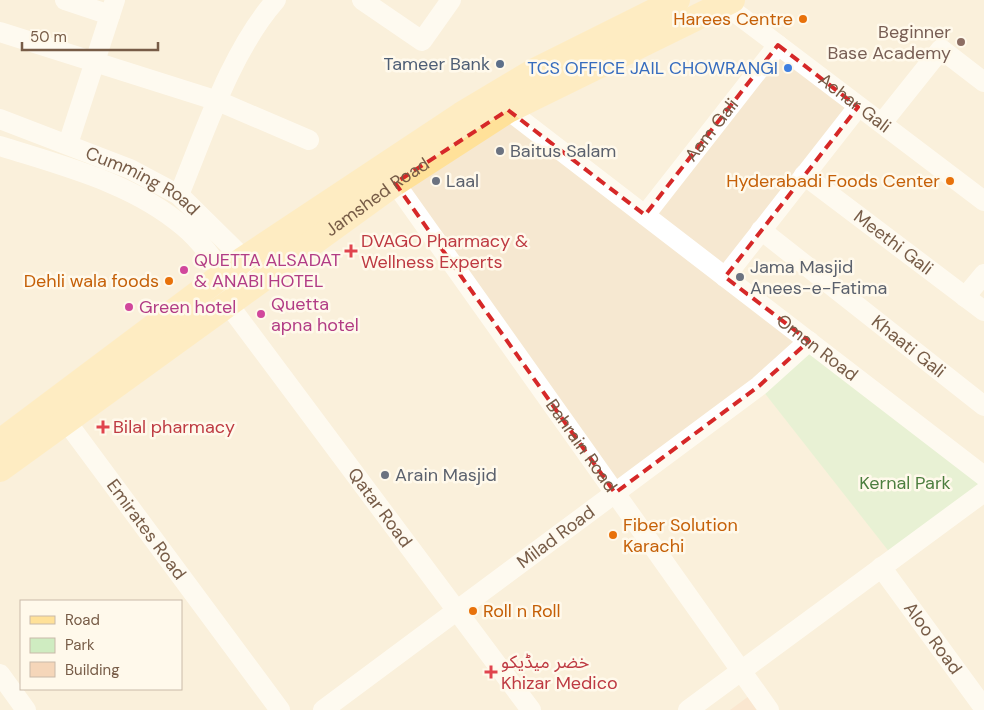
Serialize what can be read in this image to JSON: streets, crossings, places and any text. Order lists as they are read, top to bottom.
{
  "streets": {
    "main road": ["Jamshed Road"],
    "street": [
      "Achar Gali",
      "Aam Gali",
      "Cumming Road",
      "Meethi Gali",
      "Khaati Gali",
      "Oman Road",
      "Bahrain Road",
      "Qatar Road",
      "Emirates Road",
      "Milad Road",
      "Aloo Road"
    ]
  },
  "crossings": [
    ["Achar Gali", "Aam Gali"],
    ["Achar Gali", "Jamshed Road"],
    ["Aam Gali", "Oman Road"],
    ["Cumming Road", "Jamshed Road"],
    ["Cumming Road", "Qatar Road"],
    ["Jamshed Road", "Oman Road"],
    ["Jamshed Road", "Bahrain Road"],
    ["Jamshed Road", "Qatar Road"],
    ["Jamshed Road", "Emirates Road"],
    ["Oman Road", "Milad Road"],
    ["Bahrain Road", "Milad Road"],
    ["Qatar Road", "Milad Road"]
  ],
  "parks": ["Kernal Park"],
  "places": {
    "other": [
      "Harees Centre",
      "Beginner Base Academy",
      "Tameer Bank",
      "TCS OFFICE JAIL CHOWRANGI",
      "Baitus Salam",
      "Laal",
      "Hyderabadi Foods Center",
      "QUETTA ALSADAT & ANABI HOTEL",
      "Jama Masjid Anees-e-Fatima",
      "Dehli wala foods",
      "Green hotel",
      "Quetta apna hotel",
      "Arain Masjid",
      "Fiber Solution Karachi",
      "Roll n Roll"
    ],
    "health": ["DVAGO Pharmacy & Wellness Experts", "Bilal pharmacy", "خضر میڈیکو Khizar Medico"]
  },
  "legend": ["Road", "Park", "Building"],
  "scale_bar": "50 m"
}
